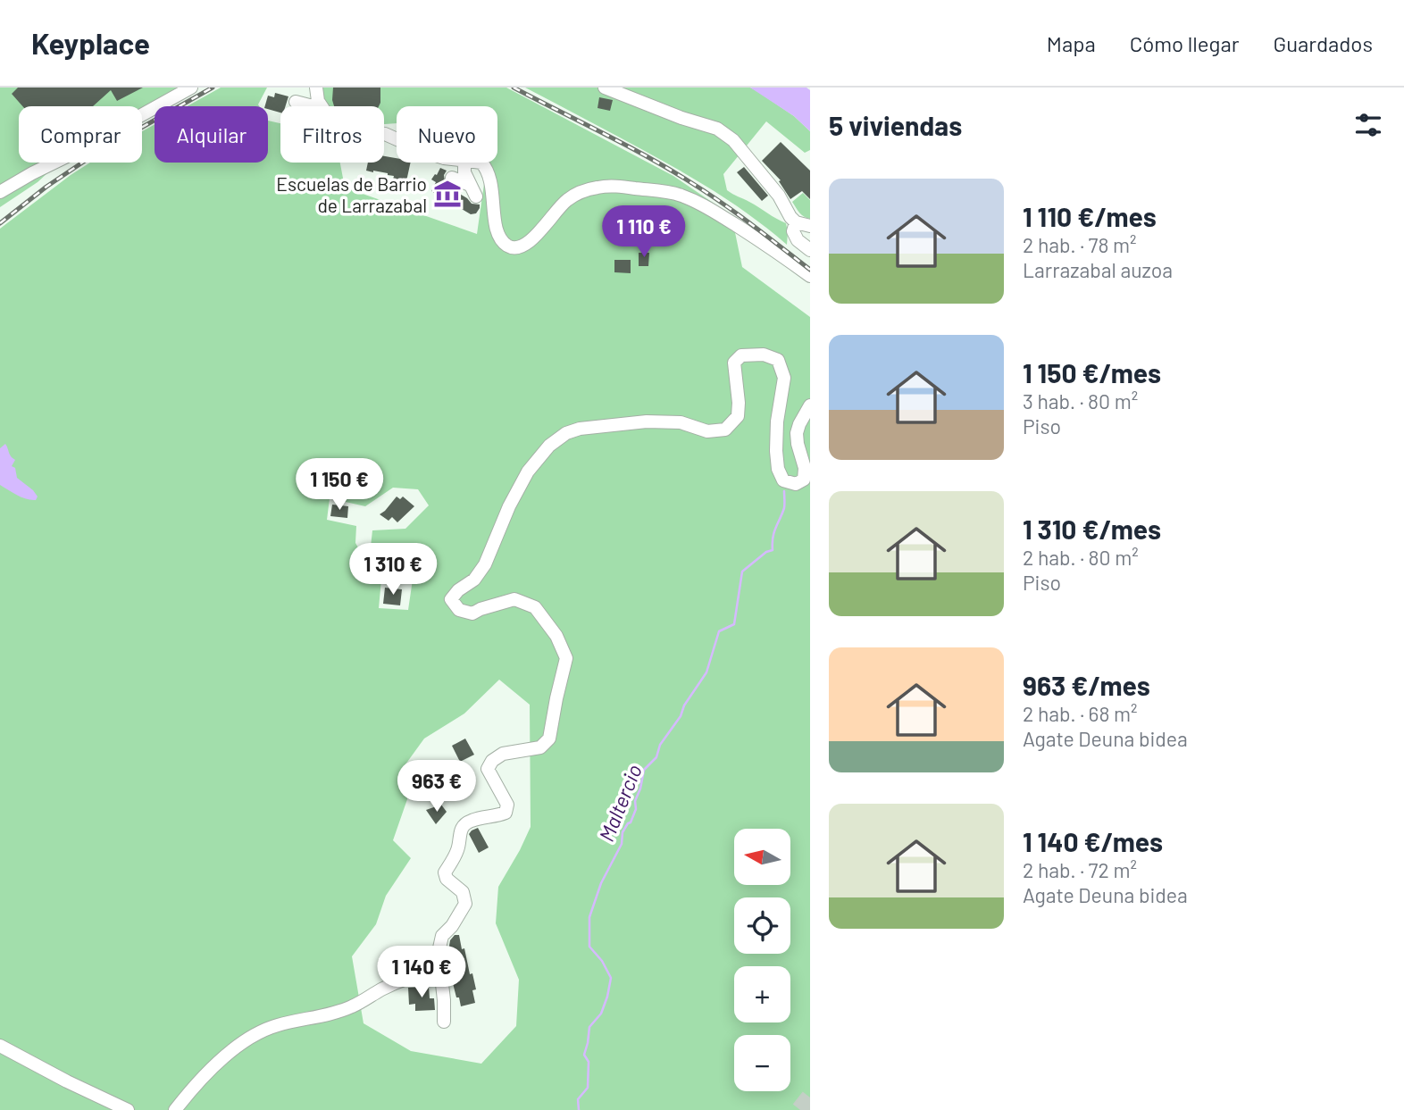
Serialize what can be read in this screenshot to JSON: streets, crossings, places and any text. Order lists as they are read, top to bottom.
{
  "water": ["Maltercio"],
  "places": {
    "museum": ["Escuelas de Barrio de Larrazabal"]
  },
  "north": "left",
  "page": {
    "header": "Keyplace",
    "nav": ["Mapa", "Cómo llegar", "Guardados"],
    "heading": "5 viviendas",
    "chip": [
      "Comprar",
      "Alquilar",
      "Filtros",
      "Nuevo"
    ],
    "list": [
      {
        "name": "1 110 €/mes",
        "note": "2 hab. · 78 m² · Larrazabal auzoa"
      },
      {
        "name": "1 150 €/mes",
        "note": "3 hab. · 80 m² · Piso"
      },
      {
        "name": "1 310 €/mes",
        "note": "2 hab. · 80 m² · Piso"
      },
      {
        "name": "963 €/mes",
        "note": "2 hab. · 68 m² · Agate Deuna bidea"
      },
      {
        "name": "1 140 €/mes",
        "note": "2 hab. · 72 m² · Agate Deuna bidea"
      }
    ],
    "price": [
      "1 110 €",
      "1 150 €",
      "1 310 €",
      "963 €",
      "1 140 €"
    ],
    "map_buttons": ["+", "−"]
  }
}
